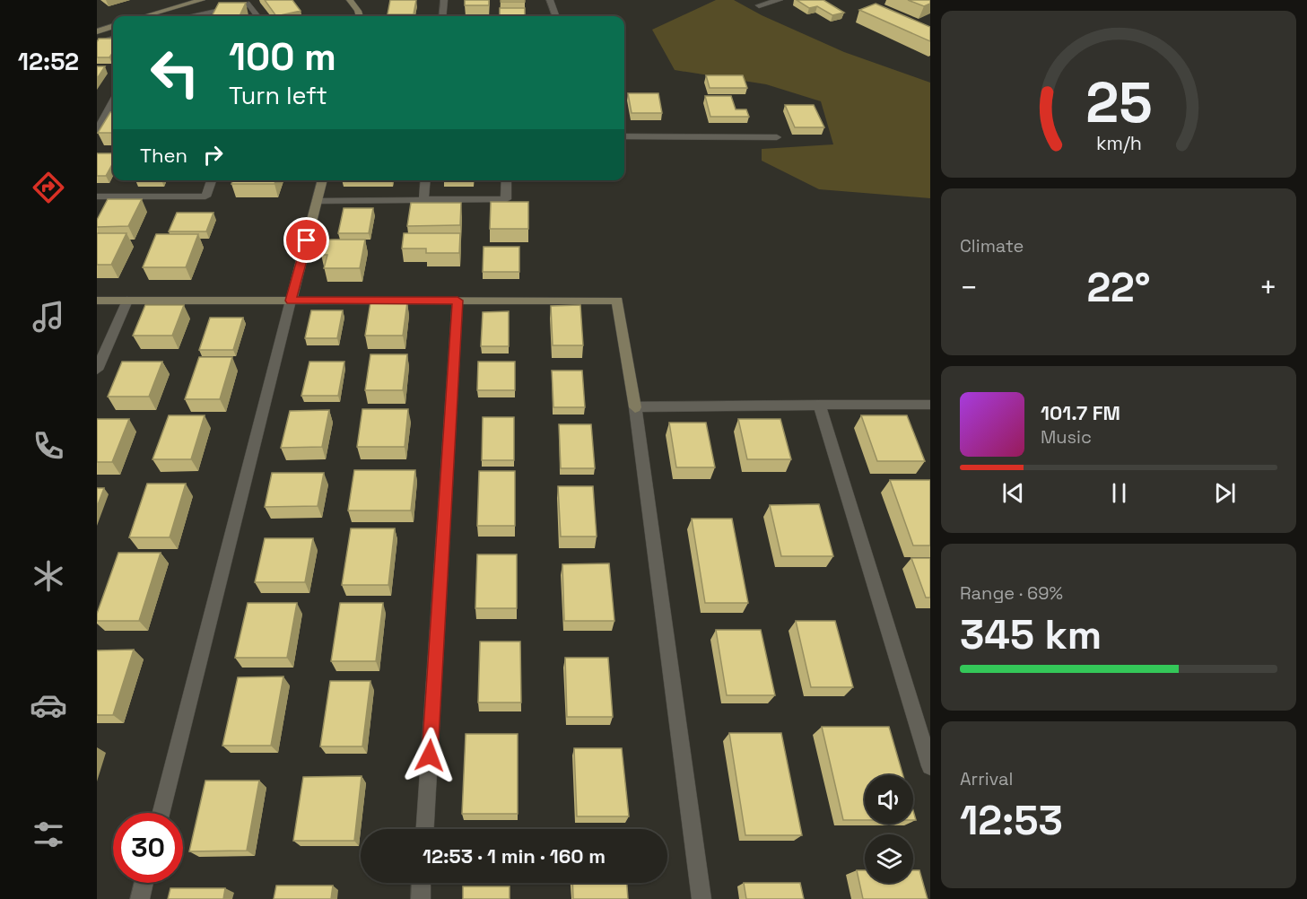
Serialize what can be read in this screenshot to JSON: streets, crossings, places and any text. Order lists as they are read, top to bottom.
{
  "page": {
    "tabs": "12:52",
    "turn": ["100 m", "Turn left"],
    "then": "Then",
    "tile": [
      "Climate",
      ["Range · 69%", "345 km"],
      ["Arrival", "12:53"]
    ],
    "heat": ["−", "22°", "+"],
    "song": ["101.7 FM", "Music"],
    "limit": "30",
    "trip": "12:53 · 1 min · 160 m",
    "gauge": ["25", "km/h"]
  }
}
